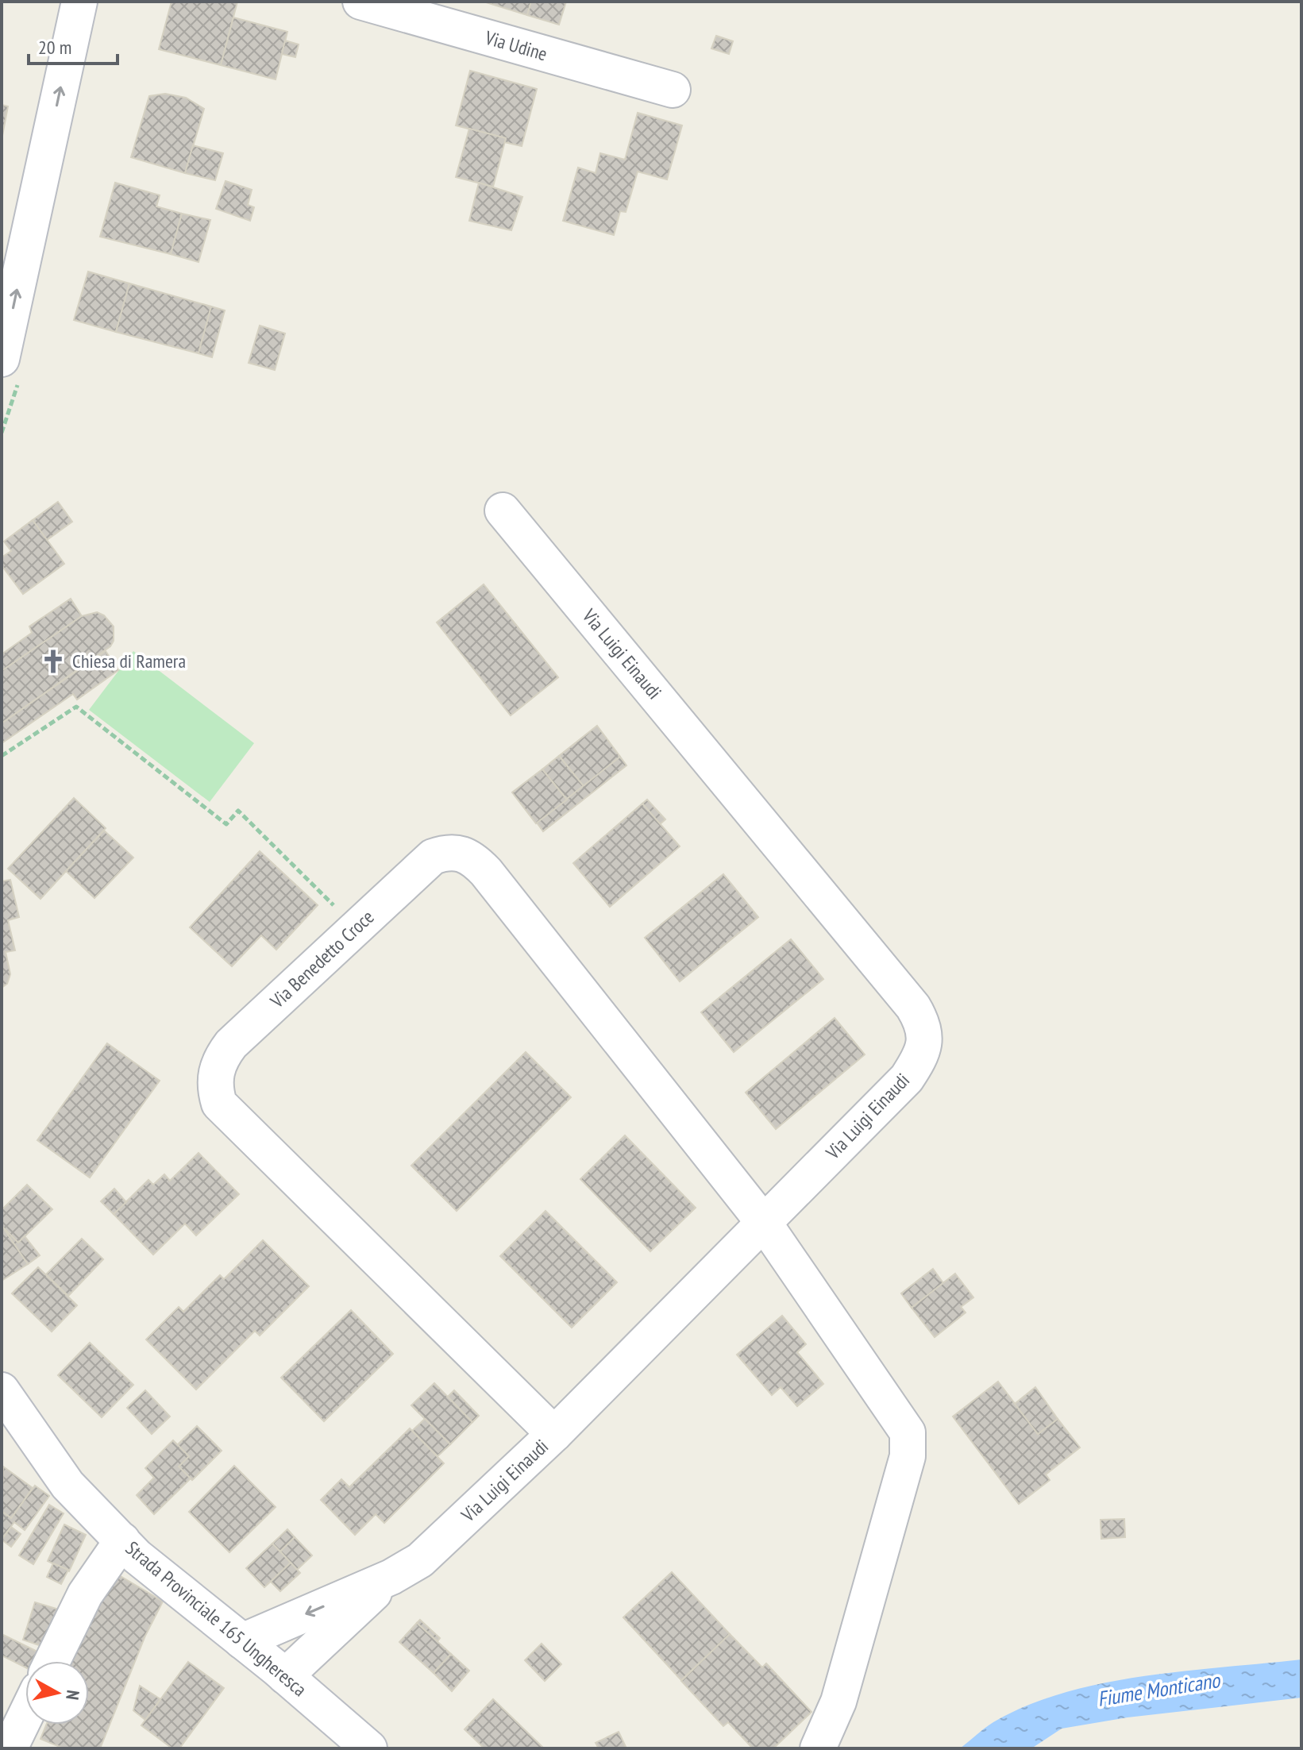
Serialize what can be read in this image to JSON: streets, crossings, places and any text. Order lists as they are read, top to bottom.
{
  "streets": {
    "street": [
      "Via Udine",
      "Via Luigi Einaudi",
      "Via Benedetto Croce",
      "Strada Provinciale 165 Ungheresca"
    ]
  },
  "crossings": [
    ["Via Luigi Einaudi", "Via Benedetto Croce"],
    ["Via Luigi Einaudi", "Strada Provinciale 165 Ungheresca"]
  ],
  "water": ["Fiume Monticano"],
  "places": {
    "church": ["Chiesa di Ramera"]
  },
  "scale_bar": "20 m",
  "north": "right"
}
